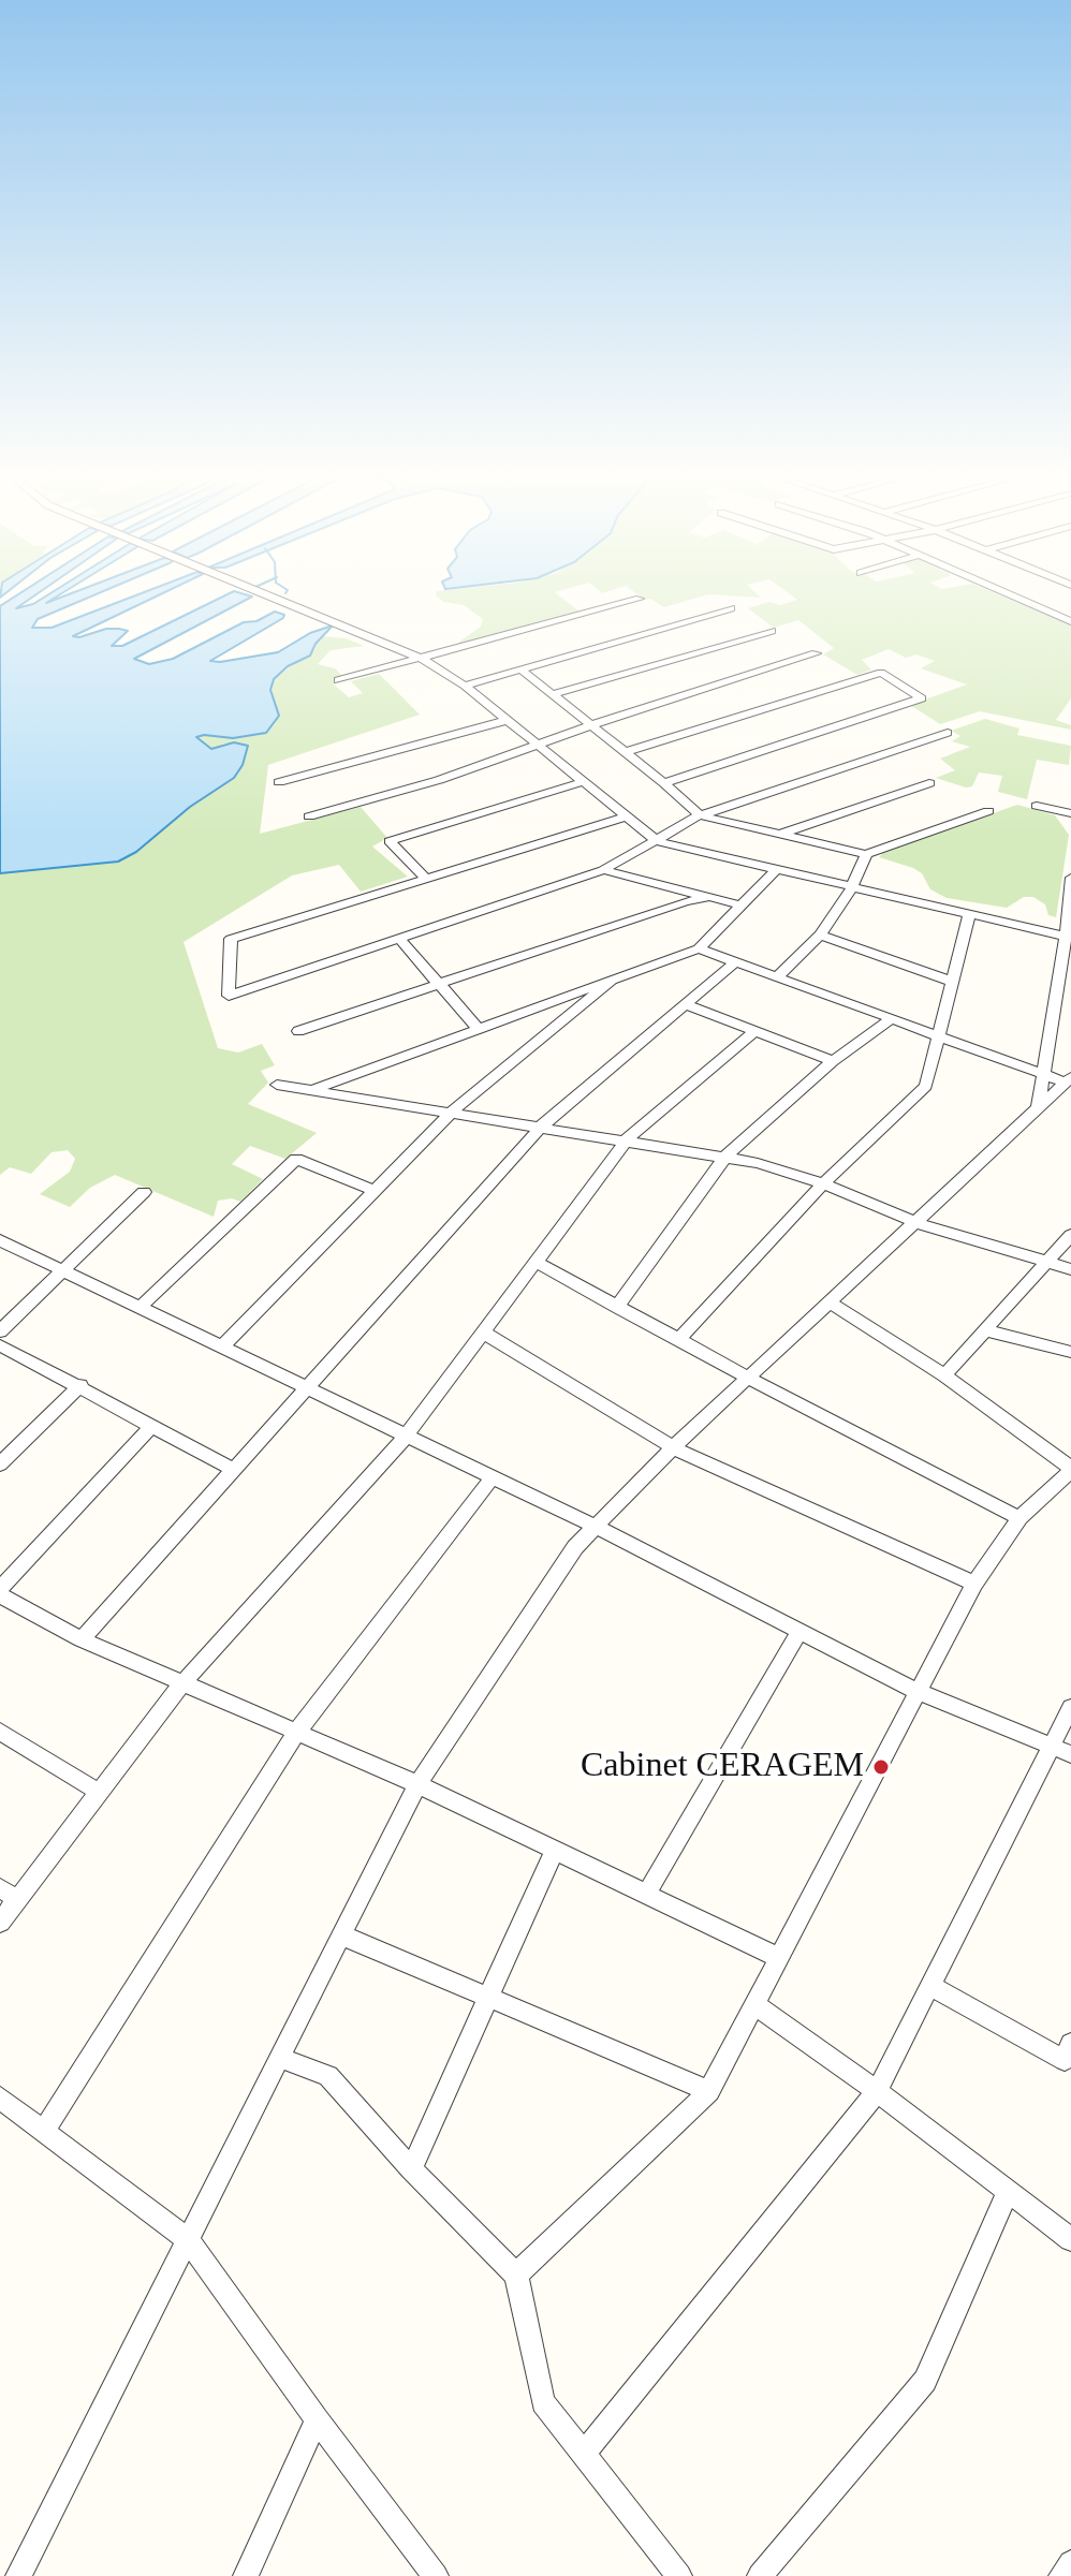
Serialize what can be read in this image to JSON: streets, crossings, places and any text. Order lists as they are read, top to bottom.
{
  "places": ["Cabinet CERAGEM"]
}
